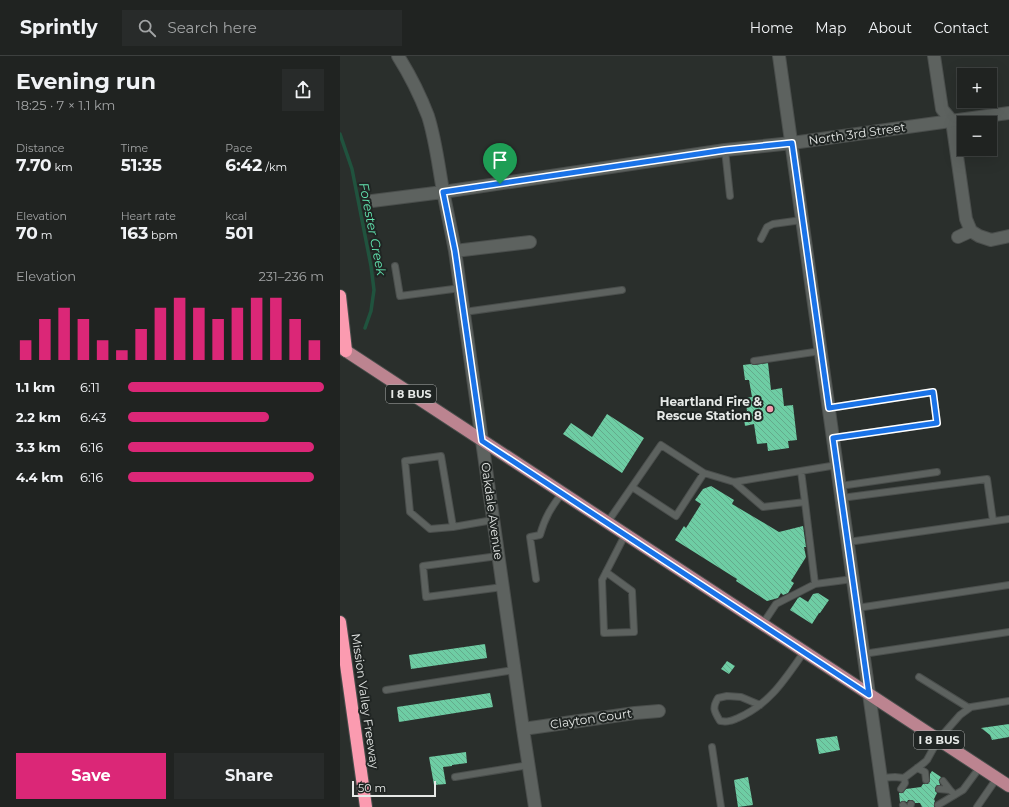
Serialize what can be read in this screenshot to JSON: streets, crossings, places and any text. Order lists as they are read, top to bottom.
{
  "streets": {
    "highway": ["Mission Valley Freeway"],
    "main road": ["I 8 BUS"],
    "street": ["North 3rd Street", "Oakdale Avenue", "Clayton Court"]
  },
  "crossings": [
    ["North 3rd Street", "Oakdale Avenue"],
    ["I 8 BUS", "Oakdale Avenue"],
    ["Oakdale Avenue", "Clayton Court"]
  ],
  "water": ["Forester Creek"],
  "places": ["Heartland Fire & Rescue Station 8"],
  "scale_bar": "50 m",
  "page": {
    "header": "Sprintly",
    "search": "Search here",
    "nav": [
      "Home",
      "Map",
      "About",
      "Contact"
    ],
    "heading": ["Evening run", "18:25 · 7 × 1.1 km"],
    "map_buttons": ["+", "−"],
    "stats": [
      ["Distance", "7.70 km"],
      ["Time", "51:35"],
      ["Pace", "6:42 /km"],
      ["Elevation", "70 m"],
      ["Heart rate", "163 bpm"],
      ["kcal", "501"]
    ],
    "chart": ["Elevation", "231–236 m"],
    "list": [
      {
        "name": "1.1 km",
        "note": "6:11"
      },
      {
        "name": "2.2 km",
        "note": "6:43"
      },
      {
        "name": "3.3 km",
        "note": "6:16"
      },
      {
        "name": "4.4 km",
        "note": "6:16"
      }
    ],
    "buttons": ["Save", "Share"],
    "scale": "50 m"
  }
}
